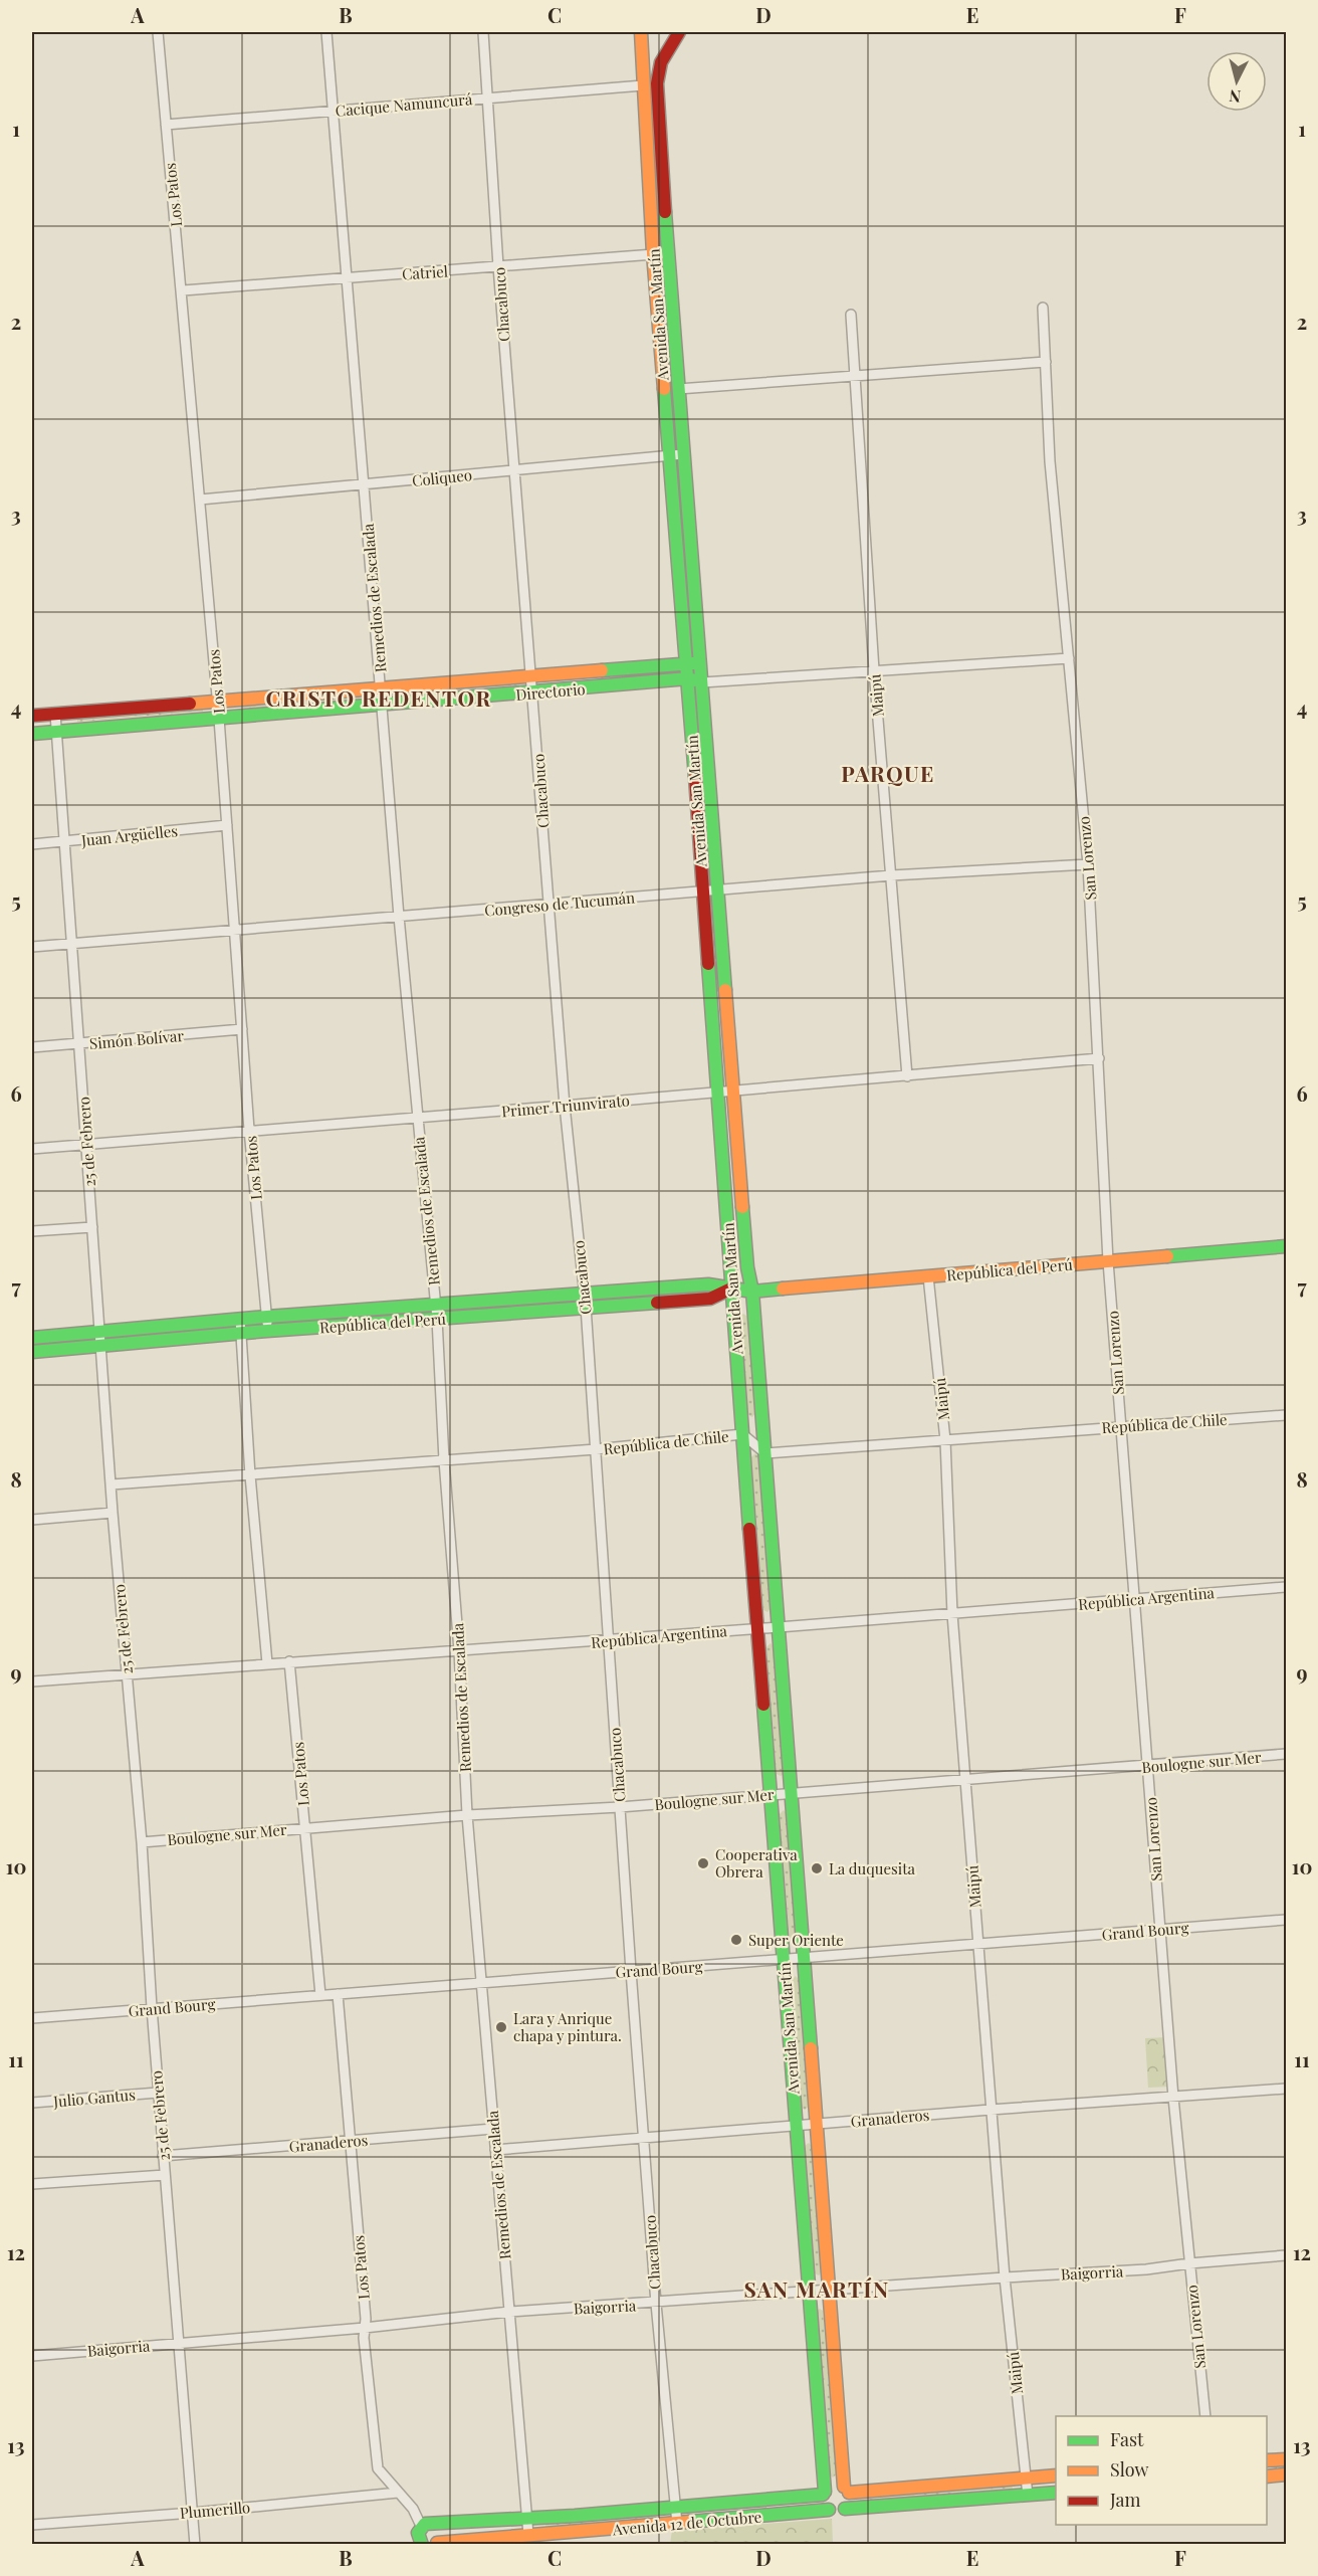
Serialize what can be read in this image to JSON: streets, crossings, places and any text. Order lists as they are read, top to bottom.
{
  "streets": {
    "main road": [
      "Avenida San Martín",
      "Directorio",
      "República del Perú",
      "Avenida 12 de Octubre"
    ],
    "street": [
      "Cacique Namuncurá",
      "Los Patos",
      "Catriel",
      "Chacabuco",
      "Coliqueo",
      "Remedios de Escalada",
      "Maipú",
      "Juan Argüelles",
      "San Lorenzo",
      "Congreso de Tucumán",
      "Simón Bolívar",
      "Primer Triunvirato",
      "25 de Febrero",
      "República de Chile",
      "República Argentina",
      "Boulogne sur Mer",
      "Grand Bourg",
      "Julio Gantus",
      "Granaderos",
      "Baigorria",
      "Plumerillo"
    ]
  },
  "crossings": [
    ["Cacique Namuncurá", "Los Patos"],
    ["Cacique Namuncurá", "Chacabuco"],
    ["Cacique Namuncurá", "Avenida San Martín"],
    ["Cacique Namuncurá", "Remedios de Escalada"],
    ["Los Patos", "Catriel"],
    ["Los Patos", "Coliqueo"],
    ["Los Patos", "Directorio"],
    ["Los Patos", "Juan Argüelles"],
    ["Los Patos", "Congreso de Tucumán"],
    ["Los Patos", "Simón Bolívar"],
    ["Los Patos", "Primer Triunvirato"],
    ["Los Patos", "República del Perú"],
    ["Los Patos", "República Argentina"],
    ["Los Patos", "Boulogne sur Mer"],
    ["Los Patos", "Grand Bourg"],
    ["Los Patos", "Granaderos"],
    ["Los Patos", "Baigorria"],
    ["Los Patos", "Plumerillo"],
    ["Los Patos", "Avenida 12 de Octubre"],
    ["Catriel", "Chacabuco"],
    ["Catriel", "Avenida San Martín"],
    ["Catriel", "Remedios de Escalada"],
    ["Chacabuco", "Coliqueo"],
    ["Chacabuco", "Directorio"],
    ["Chacabuco", "Congreso de Tucumán"],
    ["Chacabuco", "Primer Triunvirato"],
    ["Chacabuco", "República del Perú"],
    ["Chacabuco", "República de Chile"],
    ["Chacabuco", "República Argentina"],
    ["Chacabuco", "Boulogne sur Mer"],
    ["Chacabuco", "Grand Bourg"],
    ["Chacabuco", "Granaderos"],
    ["Chacabuco", "Baigorria"],
    ["Chacabuco", "Avenida 12 de Octubre"],
    ["Avenida San Martín", "Coliqueo"],
    ["Avenida San Martín", "Directorio"],
    ["Avenida San Martín", "Congreso de Tucumán"],
    ["Avenida San Martín", "Primer Triunvirato"],
    ["Avenida San Martín", "República del Perú"],
    ["Avenida San Martín", "República de Chile"],
    ["Avenida San Martín", "República Argentina"],
    ["Avenida San Martín", "Boulogne sur Mer"],
    ["Avenida San Martín", "Grand Bourg"],
    ["Avenida San Martín", "Granaderos"],
    ["Avenida San Martín", "Baigorria"],
    ["Avenida San Martín", "Avenida 12 de Octubre"],
    ["Coliqueo", "Remedios de Escalada"],
    ["Remedios de Escalada", "Directorio"],
    ["Remedios de Escalada", "Congreso de Tucumán"],
    ["Remedios de Escalada", "Primer Triunvirato"],
    ["Remedios de Escalada", "República del Perú"],
    ["Remedios de Escalada", "República de Chile"],
    ["Remedios de Escalada", "República Argentina"],
    ["Remedios de Escalada", "Boulogne sur Mer"],
    ["Remedios de Escalada", "Grand Bourg"],
    ["Remedios de Escalada", "Granaderos"],
    ["Remedios de Escalada", "Baigorria"],
    ["Remedios de Escalada", "Avenida 12 de Octubre"],
    ["Directorio", "Maipú"],
    ["Directorio", "San Lorenzo"],
    ["Directorio", "25 de Febrero"],
    ["Maipú", "Congreso de Tucumán"],
    ["Maipú", "Primer Triunvirato"],
    ["Maipú", "República del Perú"],
    ["Maipú", "República de Chile"],
    ["Maipú", "República Argentina"],
    ["Maipú", "Boulogne sur Mer"],
    ["Maipú", "Grand Bourg"],
    ["Maipú", "Granaderos"],
    ["Maipú", "Baigorria"],
    ["Juan Argüelles", "25 de Febrero"],
    ["San Lorenzo", "Congreso de Tucumán"],
    ["San Lorenzo", "Primer Triunvirato"],
    ["San Lorenzo", "República del Perú"],
    ["San Lorenzo", "República de Chile"],
    ["San Lorenzo", "República Argentina"],
    ["San Lorenzo", "Boulogne sur Mer"],
    ["San Lorenzo", "Grand Bourg"],
    ["San Lorenzo", "Granaderos"],
    ["San Lorenzo", "Baigorria"],
    ["Congreso de Tucumán", "25 de Febrero"],
    ["Simón Bolívar", "25 de Febrero"],
    ["Primer Triunvirato", "25 de Febrero"],
    ["25 de Febrero", "República del Perú"],
    ["25 de Febrero", "República de Chile"],
    ["25 de Febrero", "República Argentina"],
    ["25 de Febrero", "Boulogne sur Mer"],
    ["25 de Febrero", "Grand Bourg"],
    ["25 de Febrero", "Julio Gantus"],
    ["25 de Febrero", "Granaderos"],
    ["25 de Febrero", "Baigorria"],
    ["25 de Febrero", "Plumerillo"]
  ],
  "districts": ["CRISTO REDENTOR", "PARQUE", "SAN MARTÍN"],
  "places": [
    "Cooperativa Obrera",
    "La duquesita",
    "Super Oriente",
    "Lara y Anrique chapa y pintura."
  ],
  "legend": ["Fast", "Slow", "Jam"],
  "north": "bottom",
  "grid": {
    "columns": [
      "A",
      "B",
      "C",
      "D",
      "E",
      "F"
    ],
    "rows": [
      "1",
      "2",
      "3",
      "4",
      "5",
      "6",
      "7",
      "8",
      "9",
      "10",
      "11",
      "12",
      "13"
    ]
  }
}
